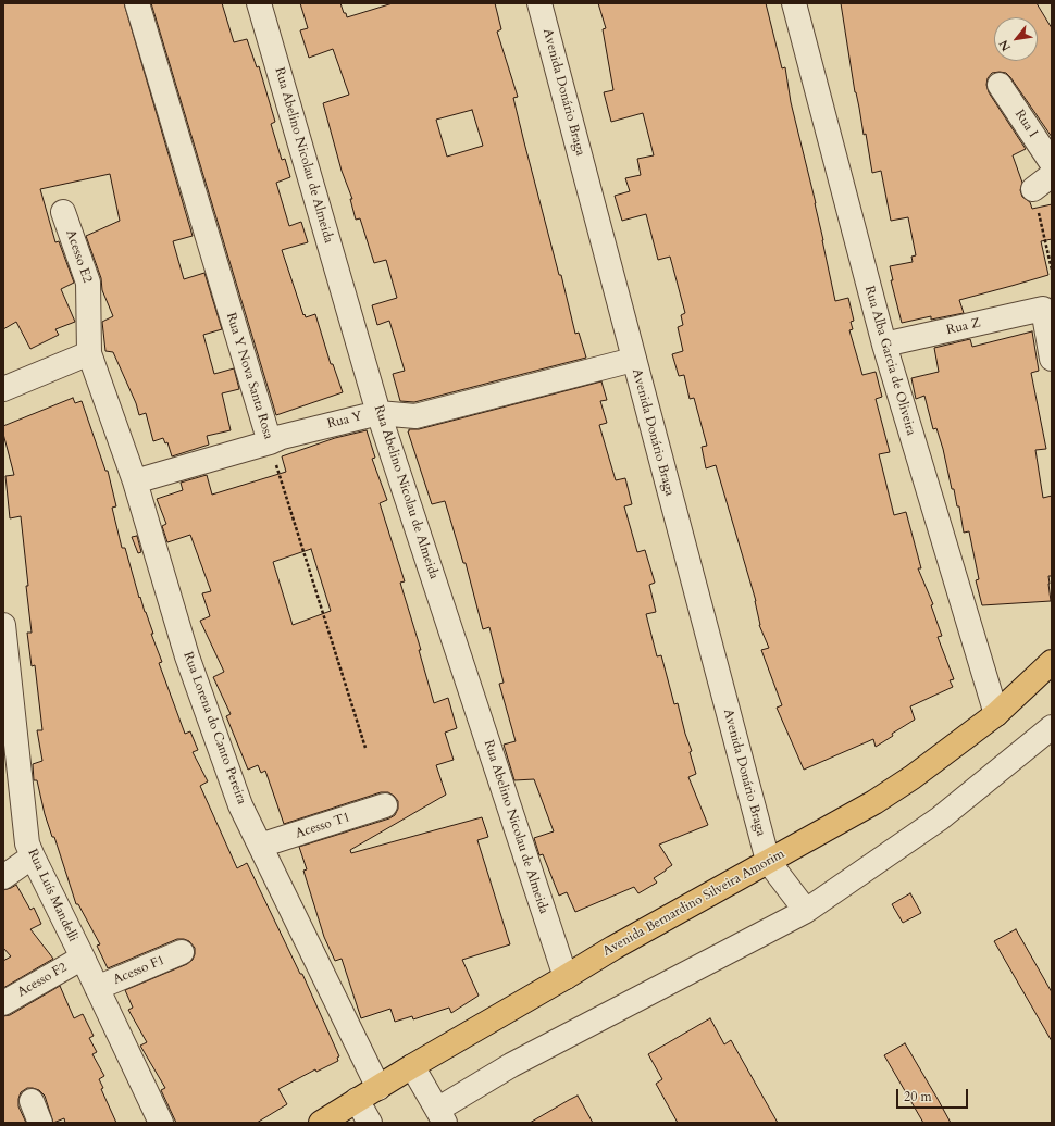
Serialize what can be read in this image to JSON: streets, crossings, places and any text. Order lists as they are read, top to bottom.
{
  "streets": {
    "main road": ["Avenida Bernardino Silveira Amorim"],
    "street": [
      "Avenida Donário Braga",
      "Rua I",
      "Rua Abelino Nicolau de Almeida",
      "Acesso E2",
      "Rua Z",
      "Rua Alba Garcia de Oliveira",
      "Rua Y Nova Santa Rosa",
      "Rua Y",
      "Rua Lorena do Canto Pereira",
      "Acesso T1",
      "Rua Luís Mandelli",
      "Acesso F1",
      "Acesso F2"
    ]
  },
  "crossings": [
    ["Avenida Donário Braga", "Rua Y"],
    ["Avenida Donário Braga", "Avenida Bernardino Silveira Amorim"],
    ["Rua Abelino Nicolau de Almeida", "Rua Y"],
    ["Rua Abelino Nicolau de Almeida", "Avenida Bernardino Silveira Amorim"],
    ["Acesso E2", "Rua Lorena do Canto Pereira"],
    ["Rua Z", "Rua Alba Garcia de Oliveira"],
    ["Rua Alba Garcia de Oliveira", "Avenida Bernardino Silveira Amorim"],
    ["Rua Y Nova Santa Rosa", "Rua Y"],
    ["Rua Y", "Rua Lorena do Canto Pereira"],
    ["Rua Lorena do Canto Pereira", "Acesso T1"],
    ["Rua Lorena do Canto Pereira", "Avenida Bernardino Silveira Amorim"],
    ["Rua Luís Mandelli", "Acesso F1"],
    ["Rua Luís Mandelli", "Acesso F2"]
  ],
  "scale_bar": "20 m",
  "north": "bottom left"
}
